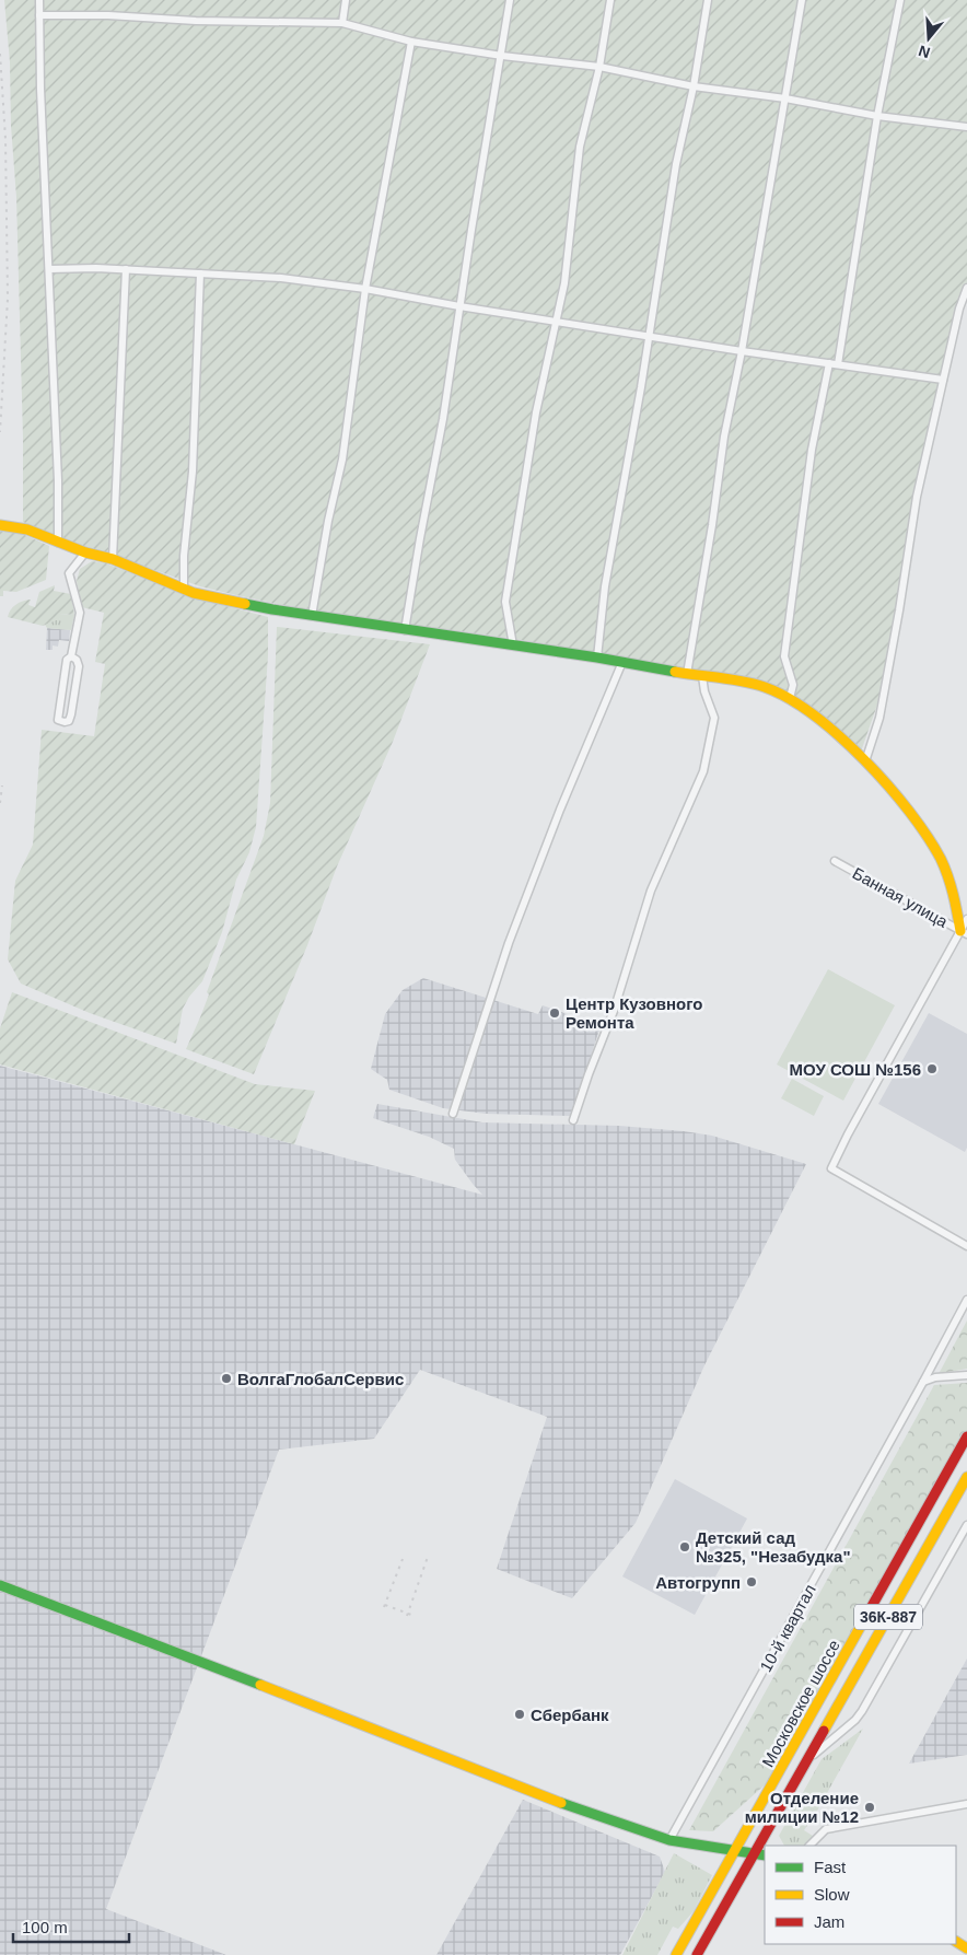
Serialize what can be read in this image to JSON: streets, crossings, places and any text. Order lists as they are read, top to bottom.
{
  "streets": {
    "street": [
      "Банная улица",
      "36К-887",
      "10-й квартал",
      "Московское шоссе"
    ]
  },
  "places": [
    "Центр Кузовного Ремонта",
    "МОУ СОШ №156",
    "ВолгаГлобалСервис",
    "Детский сад №325, \"Незабудка\"",
    "Автогрупп",
    "Сбербанк",
    "Отделение милиции №12"
  ],
  "legend": ["Fast", "Slow", "Jam"],
  "scale_bar": "100 m",
  "north": "bottom"
}
